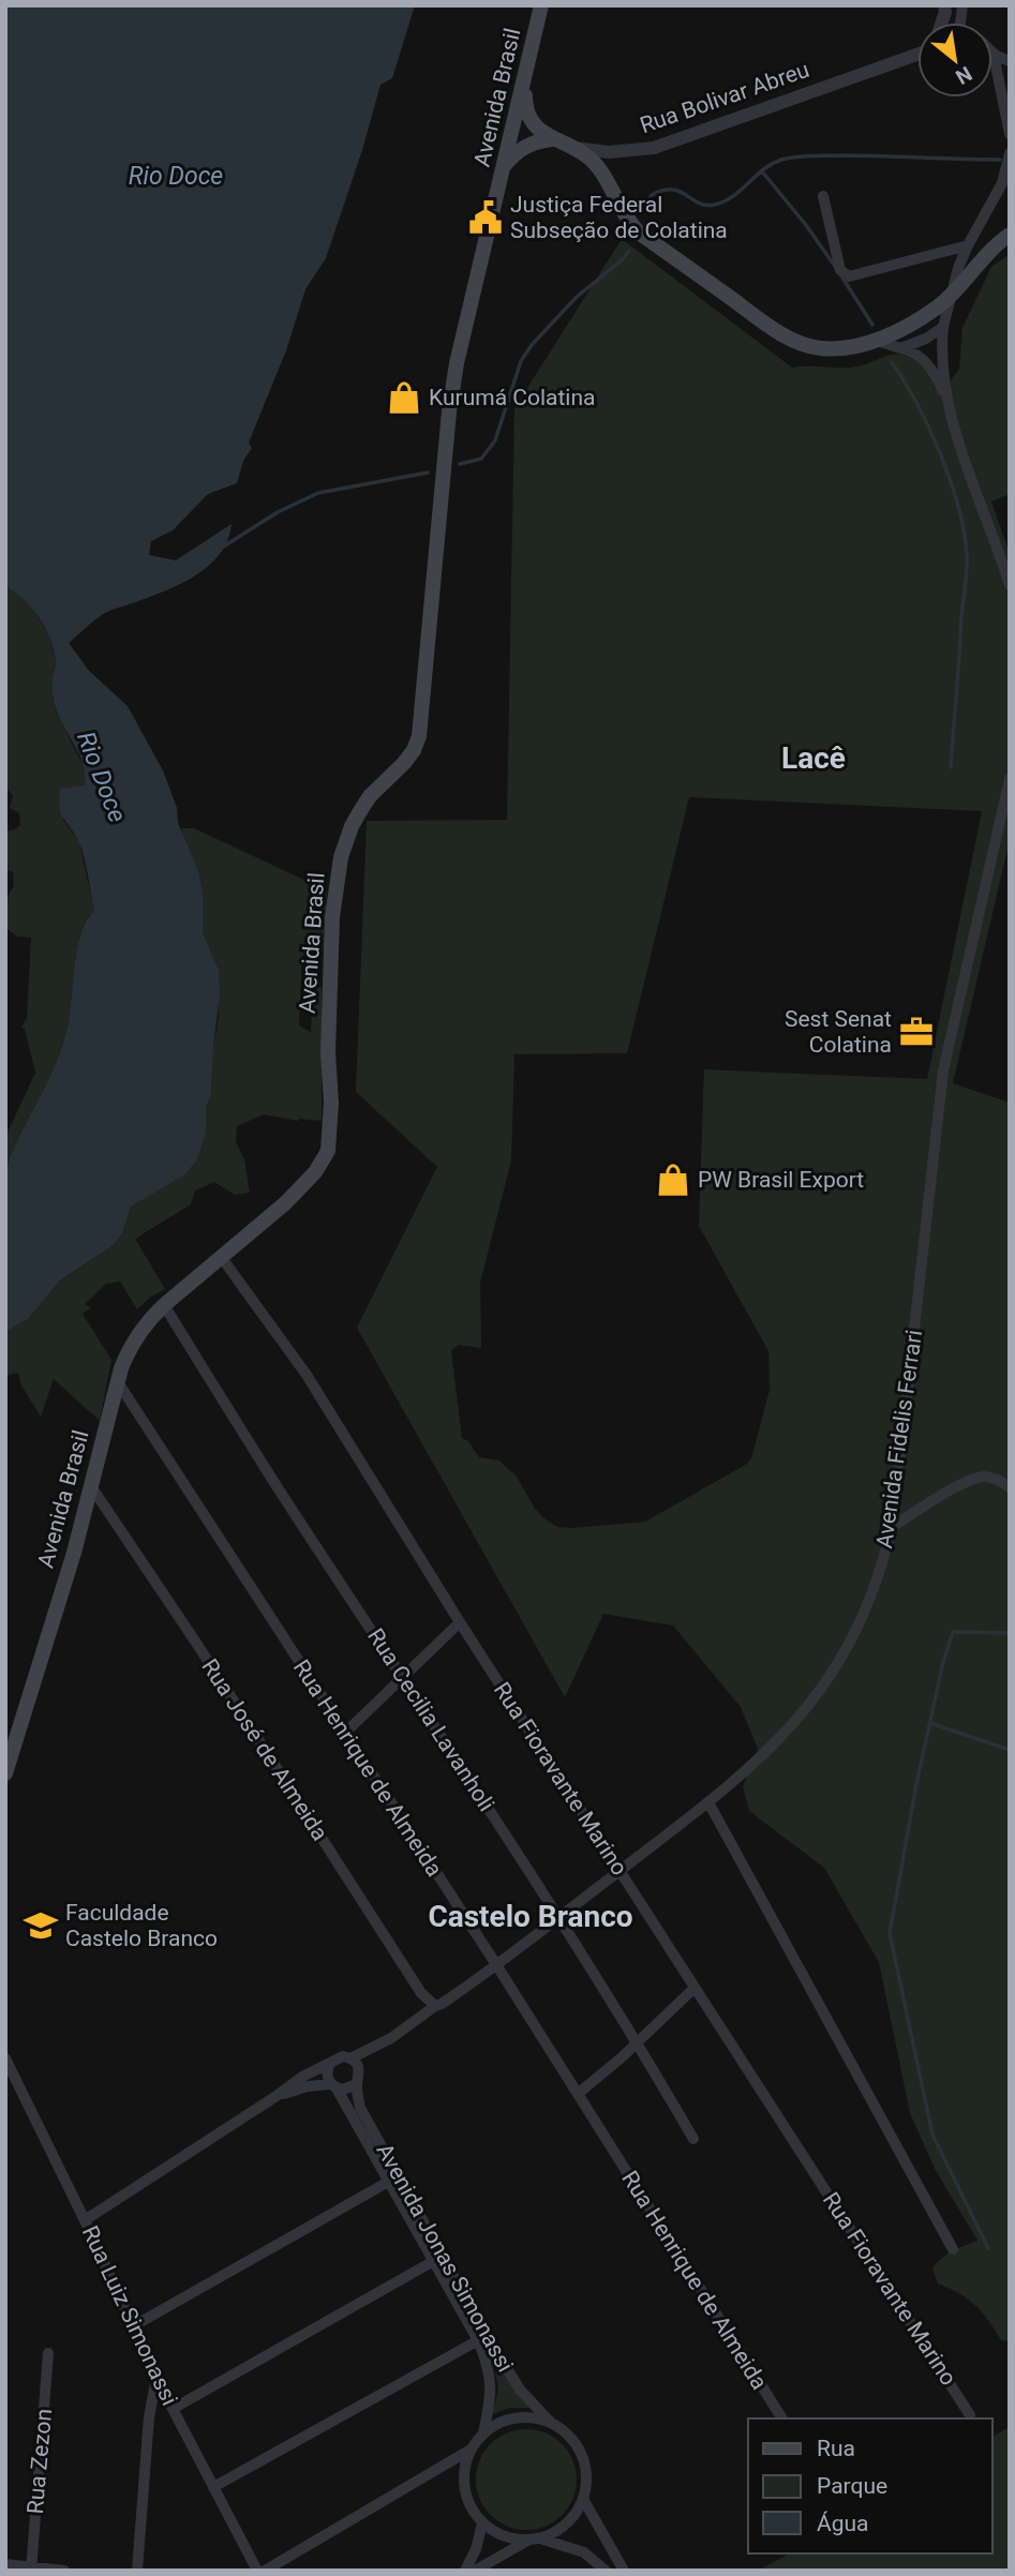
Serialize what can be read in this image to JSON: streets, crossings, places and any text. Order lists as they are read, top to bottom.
{
  "streets": {
    "main road": ["Avenida Brasil", "Rua Bolivar Abreu"],
    "street": [
      "Avenida Fidelis Ferrari",
      "Rua Cecilia Lavanholi",
      "Rua José de Almeida",
      "Rua Henrique de Almeida",
      "Rua Fioravante Marino",
      "Avenida Jonas Simonassi",
      "Rua Luiz Simonassi",
      "Rua Zezon"
    ]
  },
  "crossings": [
    ["Avenida Brasil", "Rua Cecilia Lavanholi"],
    ["Avenida Brasil", "Rua José de Almeida"],
    ["Avenida Brasil", "Rua Henrique de Almeida"],
    ["Avenida Brasil", "Rua Fioravante Marino"],
    ["Avenida Fidelis Ferrari", "Rua Cecilia Lavanholi"],
    ["Avenida Fidelis Ferrari", "Rua José de Almeida"],
    ["Avenida Fidelis Ferrari", "Rua Henrique de Almeida"],
    ["Avenida Fidelis Ferrari", "Rua Fioravante Marino"],
    ["Avenida Fidelis Ferrari", "Avenida Jonas Simonassi"]
  ],
  "districts": ["Lacê", "Castelo Branco"],
  "water": ["Rio Doce"],
  "places": {
    "public building": ["Justiça Federal Subseção de Colatina"],
    "shop": ["Kurumá Colatina", "PW Brasil Export"],
    "office": ["Sest Senat Colatina"],
    "school or university": ["Faculdade Castelo Branco"]
  },
  "legend": ["Rua", "Parque", "Água"],
  "north": "bottom right"
}
